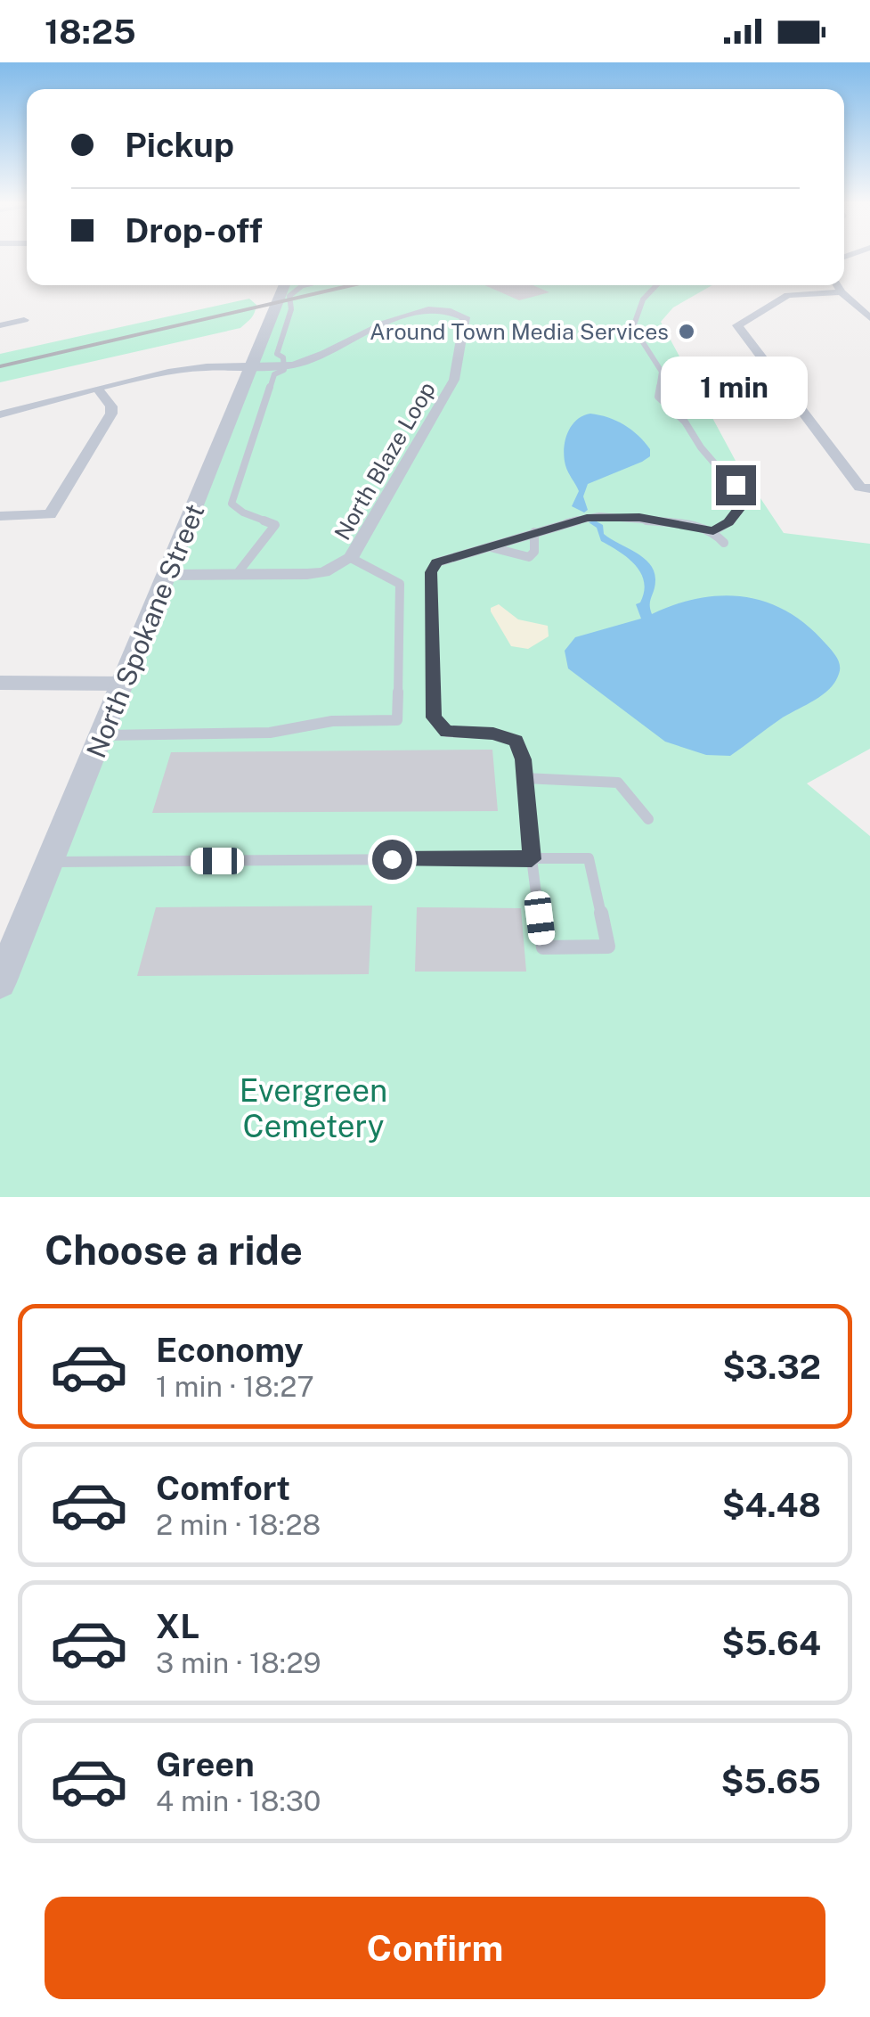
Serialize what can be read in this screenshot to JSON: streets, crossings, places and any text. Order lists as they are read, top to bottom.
{
  "streets": {
    "street": ["North Blaze Loop", "North Spokane Street"]
  },
  "crossings": [
    ["North Blaze Loop", "North Spokane Street"]
  ],
  "parks": ["Evergreen Cemetery"],
  "places": ["Around Town Media Services"],
  "page": {
    "status": "18:25",
    "banner": ["Pickup", "Drop-off"],
    "bubble": "1 min",
    "heading": "Choose a ride",
    "list": [
      {
        "name": "Economy",
        "note": "1 min · 18:27",
        "value": "$3.32"
      },
      {
        "name": "Comfort",
        "note": "2 min · 18:28",
        "value": "$4.48"
      },
      {
        "name": "XL",
        "note": "3 min · 18:29",
        "value": "$5.64"
      },
      {
        "name": "Green",
        "note": "4 min · 18:30",
        "value": "$5.65"
      }
    ],
    "buttons": "Confirm"
  }
}
